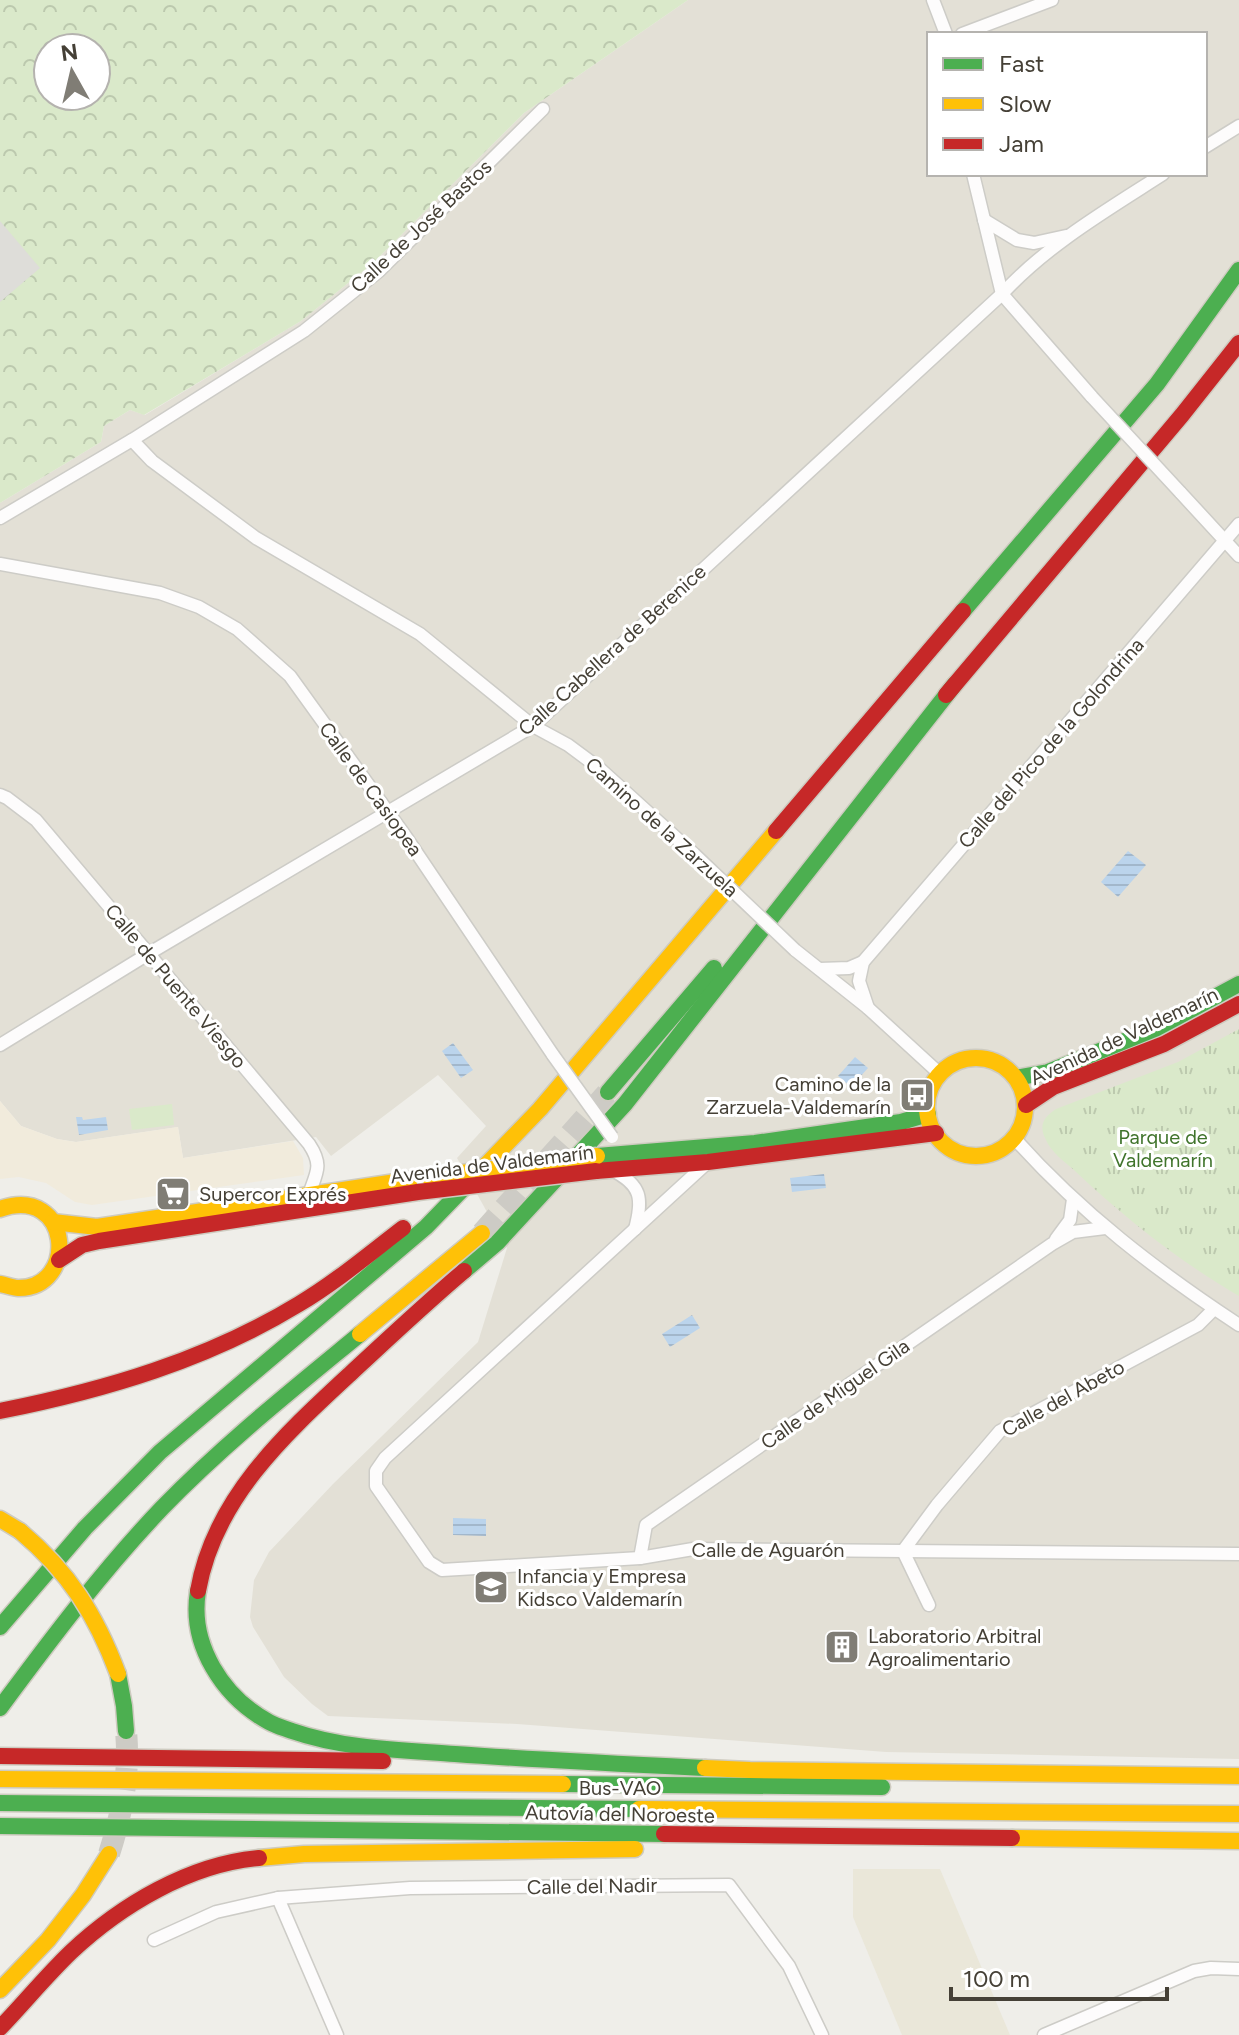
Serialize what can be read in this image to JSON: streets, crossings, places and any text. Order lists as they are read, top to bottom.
{
  "streets": {
    "main road": ["Avenida de Valdemarín", "Bus-VAO", "Autovía del Noroeste"],
    "street": [
      "Calle de José Bastos",
      "Calle Cabellera de Berenice",
      "Calle del Pico de la Golondrina",
      "Calle de Casiopea",
      "Camino de la Zarzuela",
      "Calle de Puente Viesgo",
      "Calle de Miguel Gila",
      "Calle del Abeto",
      "Calle de Aguarón",
      "Calle del Nadir"
    ]
  },
  "crossings": [
    ["Calle de José Bastos", "Camino de la Zarzuela"],
    ["Calle Cabellera de Berenice", "Calle de Casiopea"],
    ["Calle Cabellera de Berenice", "Camino de la Zarzuela"],
    ["Calle Cabellera de Berenice", "Calle de Puente Viesgo"],
    ["Calle de Casiopea", "Avenida de Valdemarín"],
    ["Camino de la Zarzuela", "Avenida de Valdemarín"],
    ["Calle de Puente Viesgo", "Avenida de Valdemarín"],
    ["Avenida de Valdemarín", "Calle de Aguarón"],
    ["Calle de Miguel Gila", "Calle de Aguarón"],
    ["Calle del Abeto", "Calle de Aguarón"]
  ],
  "parks": ["Parque de Valdemarín"],
  "places": {
    "bus stop": ["Camino de la Zarzuela-Valdemarín"],
    "supermarket": ["Supercor Exprés"],
    "school or university": ["Infancia y Empresa Kidsco Valdemarín"],
    "building": ["Laboratorio Arbitral Agroalimentario"]
  },
  "legend": ["Fast", "Slow", "Jam"],
  "scale_bar": "100 m",
  "north": "top"
}
